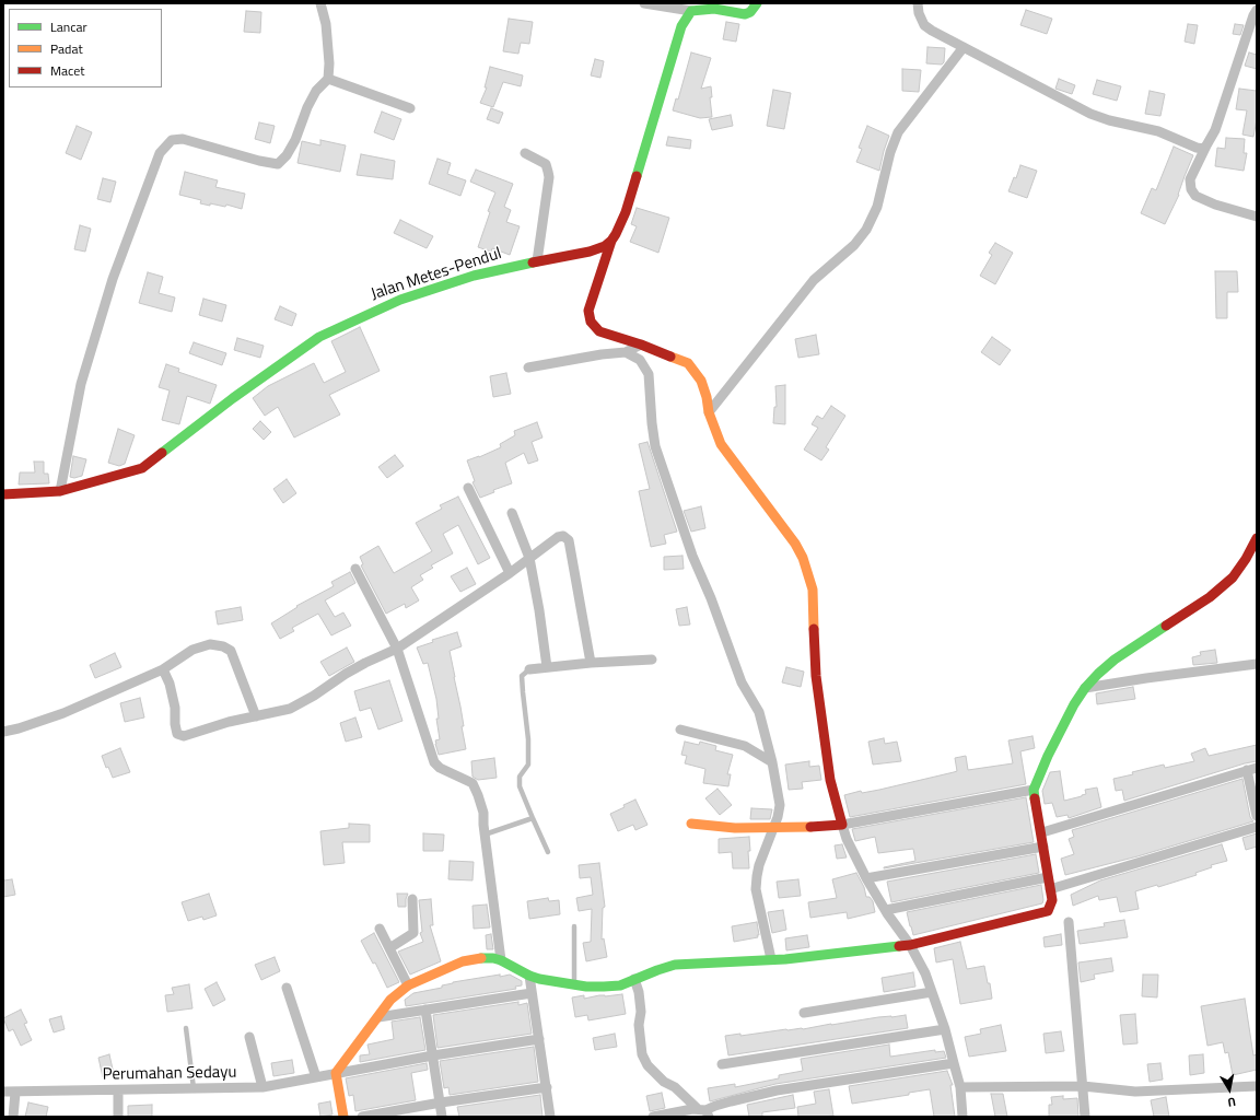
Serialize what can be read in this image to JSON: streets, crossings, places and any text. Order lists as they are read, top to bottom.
{
  "streets": {
    "street": ["Jalan Metes-Pendul", "Perumahan Sedayu"]
  },
  "legend": ["Lancar", "Padat", "Macet"],
  "north": "bottom"
}
